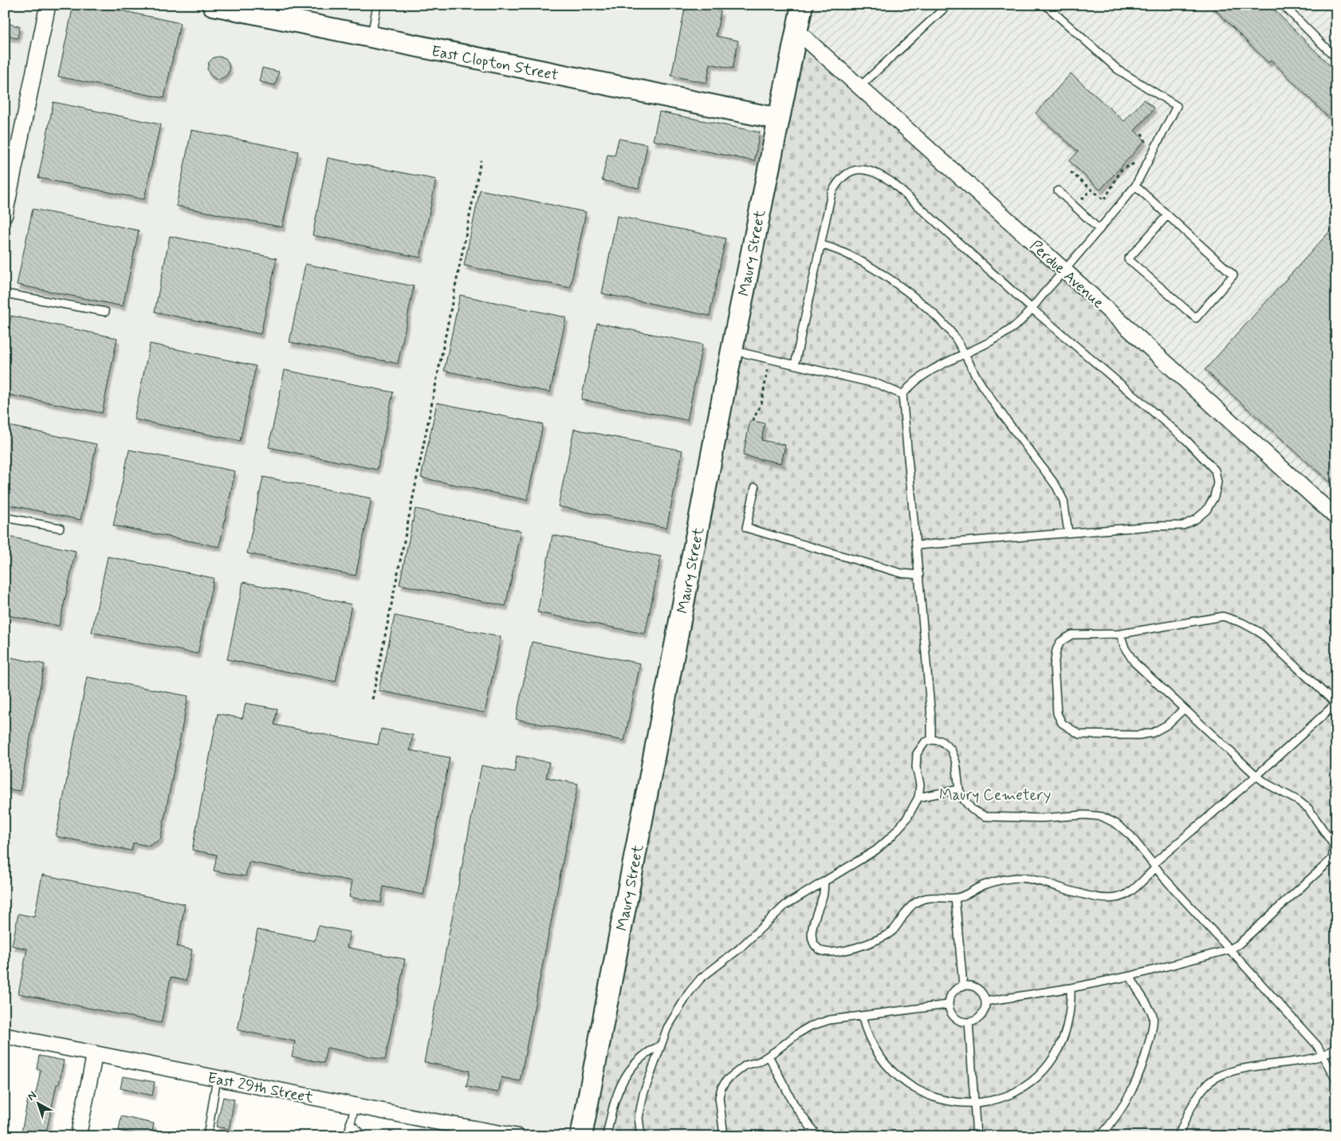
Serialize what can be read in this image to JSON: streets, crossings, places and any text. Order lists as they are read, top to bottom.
{
  "streets": {
    "street": [
      "East Clopton Street",
      "Maury Street",
      "Perdue Avenue",
      "East 29th Street"
    ]
  },
  "crossings": [
    ["East Clopton Street", "Maury Street"],
    ["Maury Street", "Perdue Avenue"]
  ],
  "parks": ["Maury Cemetery"],
  "north": "top left"
}
